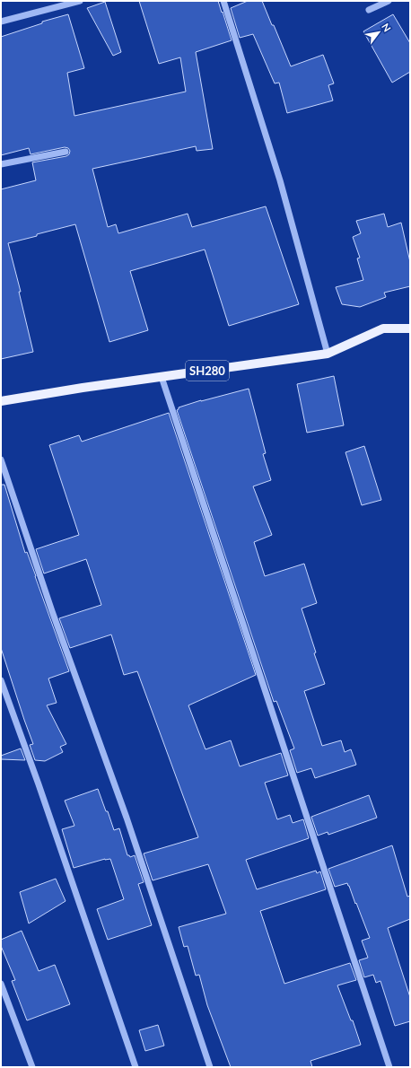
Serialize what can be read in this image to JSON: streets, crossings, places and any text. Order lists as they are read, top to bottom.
{
  "streets": {
    "main road": ["SH280"]
  },
  "north": "top right"
}
